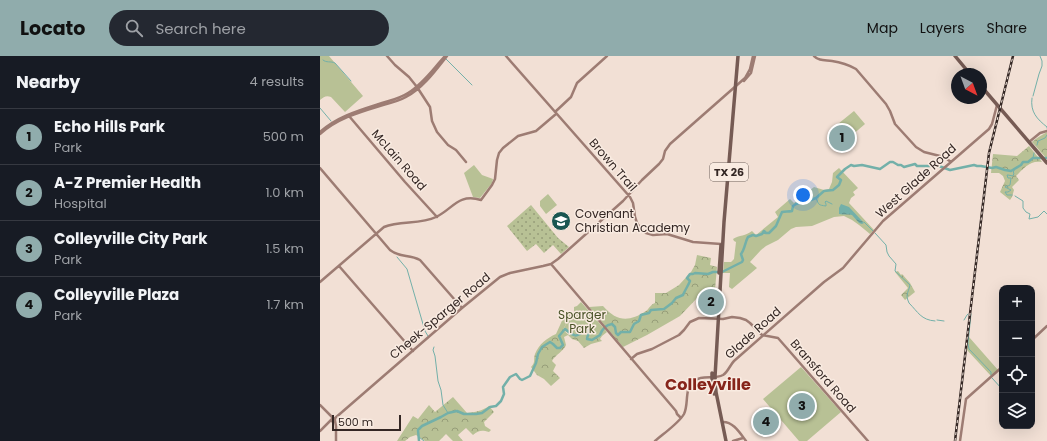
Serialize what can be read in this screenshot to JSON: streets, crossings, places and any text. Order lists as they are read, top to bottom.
{
  "streets": {
    "main road": ["TX 26"],
    "street": [
      "McLain Road",
      "Brown Trail",
      "West Glade Road",
      "Cheek-Sparger Road",
      "Glade Road",
      "Bransford Road"
    ]
  },
  "crossings": [
    ["Brown Trail", "TX 26"],
    ["Brown Trail", "Cheek-Sparger Road"],
    ["TX 26", "Cheek-Sparger Road"],
    ["TX 26", "Glade Road"],
    ["West Glade Road", "Glade Road"],
    ["Glade Road", "Bransford Road"]
  ],
  "districts": ["Colleyville"],
  "parks": ["Sparger Park"],
  "places": {
    "school or university": ["Covenant Christian Academy"]
  },
  "scale_bar": "500 m",
  "north": "bottom right",
  "page": {
    "header": "Locato",
    "search": "Search here",
    "nav": ["Map", "Layers", "Share"],
    "heading": ["Nearby", "4 results"],
    "list": [
      {
        "mark": "1",
        "name": "Echo Hills Park",
        "note": "Park",
        "value": "500 m"
      },
      {
        "mark": "2",
        "name": "A-Z Premier Health",
        "note": "Hospital",
        "value": "1.0 km"
      },
      {
        "mark": "3",
        "name": "Colleyville City Park",
        "note": "Park",
        "value": "1.5 km"
      },
      {
        "mark": "4",
        "name": "Colleyville Plaza",
        "note": "Park",
        "value": "1.7 km"
      }
    ],
    "pins": [
      "1",
      "2",
      "3",
      "4"
    ],
    "map_buttons": ["+", "−"],
    "scale": "500 m"
  }
}
